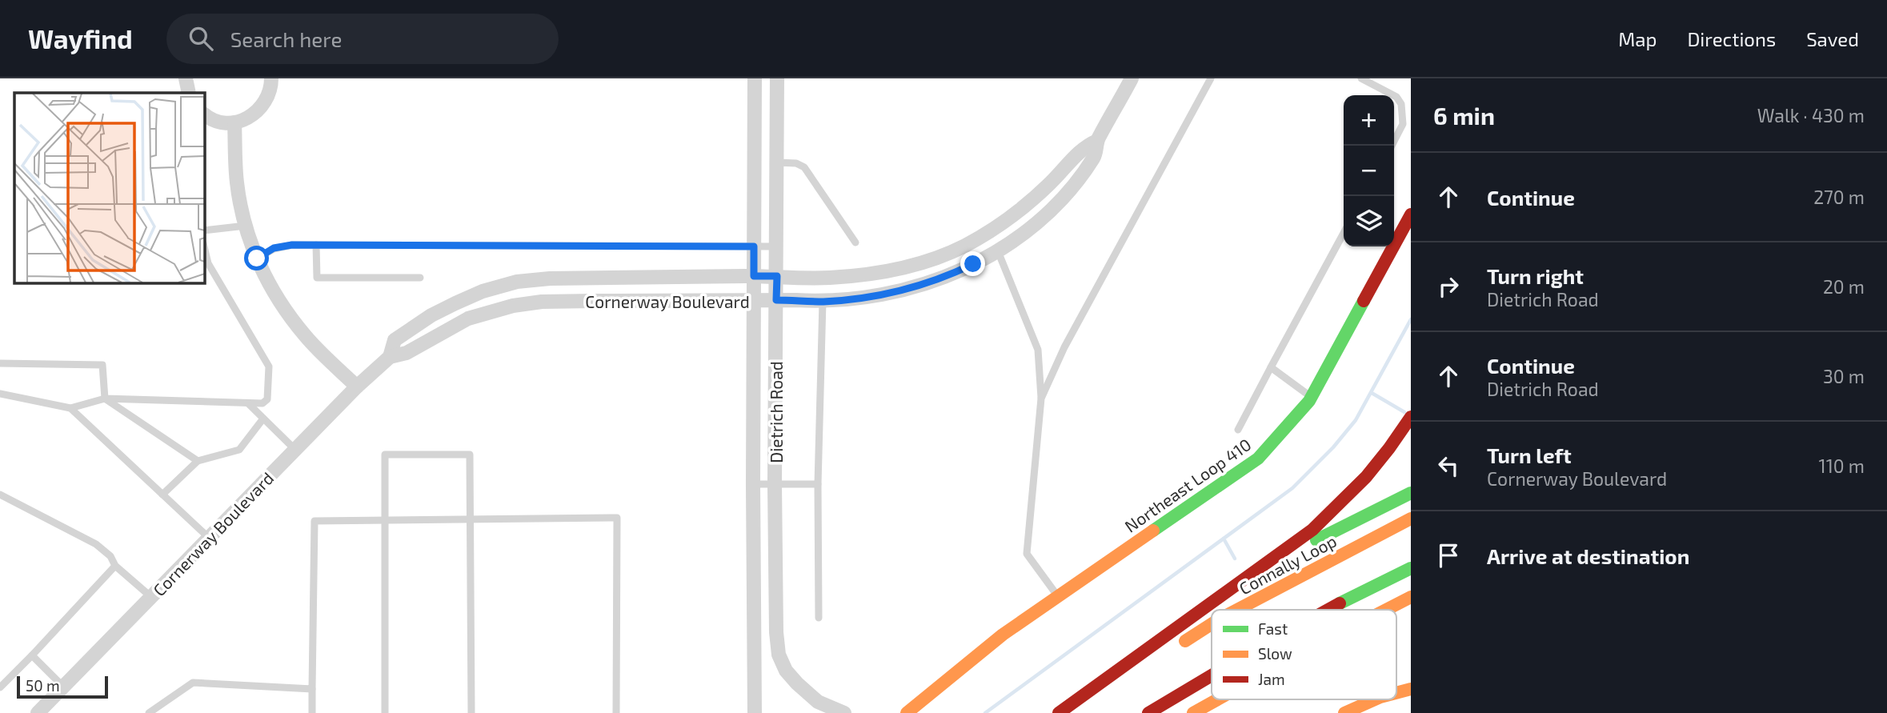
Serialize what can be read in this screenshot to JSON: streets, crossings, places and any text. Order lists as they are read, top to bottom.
{
  "streets": {
    "main road": ["Northeast Loop 410", "Connally Loop"],
    "street": ["Cornerway Boulevard", "Dietrich Road"]
  },
  "crossings": [
    ["Cornerway Boulevard", "Dietrich Road"]
  ],
  "legend": ["Fast", "Slow", "Jam"],
  "scale_bar": "50 m",
  "page": {
    "header": "Wayfind",
    "search": "Search here",
    "nav": ["Map", "Directions", "Saved"],
    "heading": ["6 min", "Walk · 430 m"],
    "map_buttons": ["+", "−"],
    "list": [
      ["Continue", "270 m"],
      ["Turn right", "Dietrich Road", "20 m"],
      ["Continue", "Dietrich Road", "30 m"],
      ["Turn left", "Cornerway Boulevard", "110 m"],
      "Arrive at destination"
    ],
    "scale": "50 m"
  }
}
